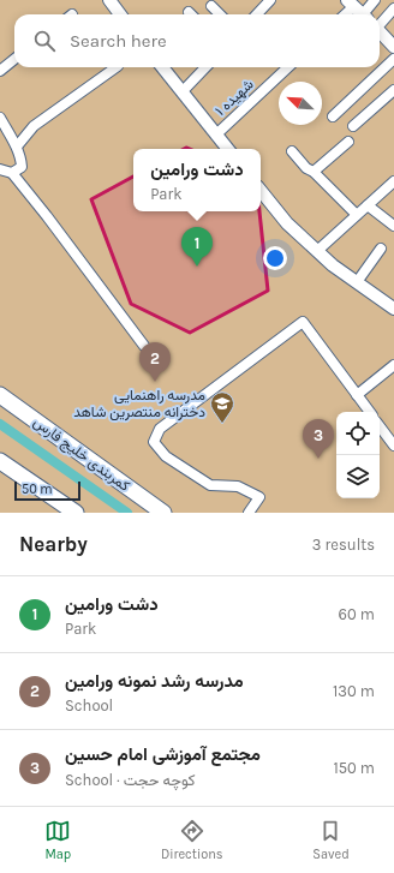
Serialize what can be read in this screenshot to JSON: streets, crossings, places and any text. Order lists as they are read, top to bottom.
{
  "streets": {
    "main road": ["کمربندی خلیج فارس"],
    "street": ["شهیده ۱"]
  },
  "places": {
    "school or university": ["مدرسه راهنمایی دخترانه منتصرین شاهد"]
  },
  "scale_bar": "50 m",
  "north": "top left",
  "page": {
    "search": "Search here",
    "popup": ["دشت ورامین", "Park"],
    "pins": ["1", "2", "3"],
    "scale": "50 m",
    "heading": ["Nearby", "3 results"],
    "list": [
      {
        "mark": "1",
        "name": "دشت ورامین",
        "note": "Park",
        "value": "60 m"
      },
      {
        "mark": "2",
        "name": "مدرسه رشد نمونه ورامین",
        "note": "School",
        "value": "130 m"
      },
      {
        "mark": "3",
        "name": "مجتمع آموزشی امام حسین",
        "note": "School · کوچه حجت",
        "value": "150 m"
      }
    ],
    "nav": ["Map", "Directions", "Saved"]
  }
}
